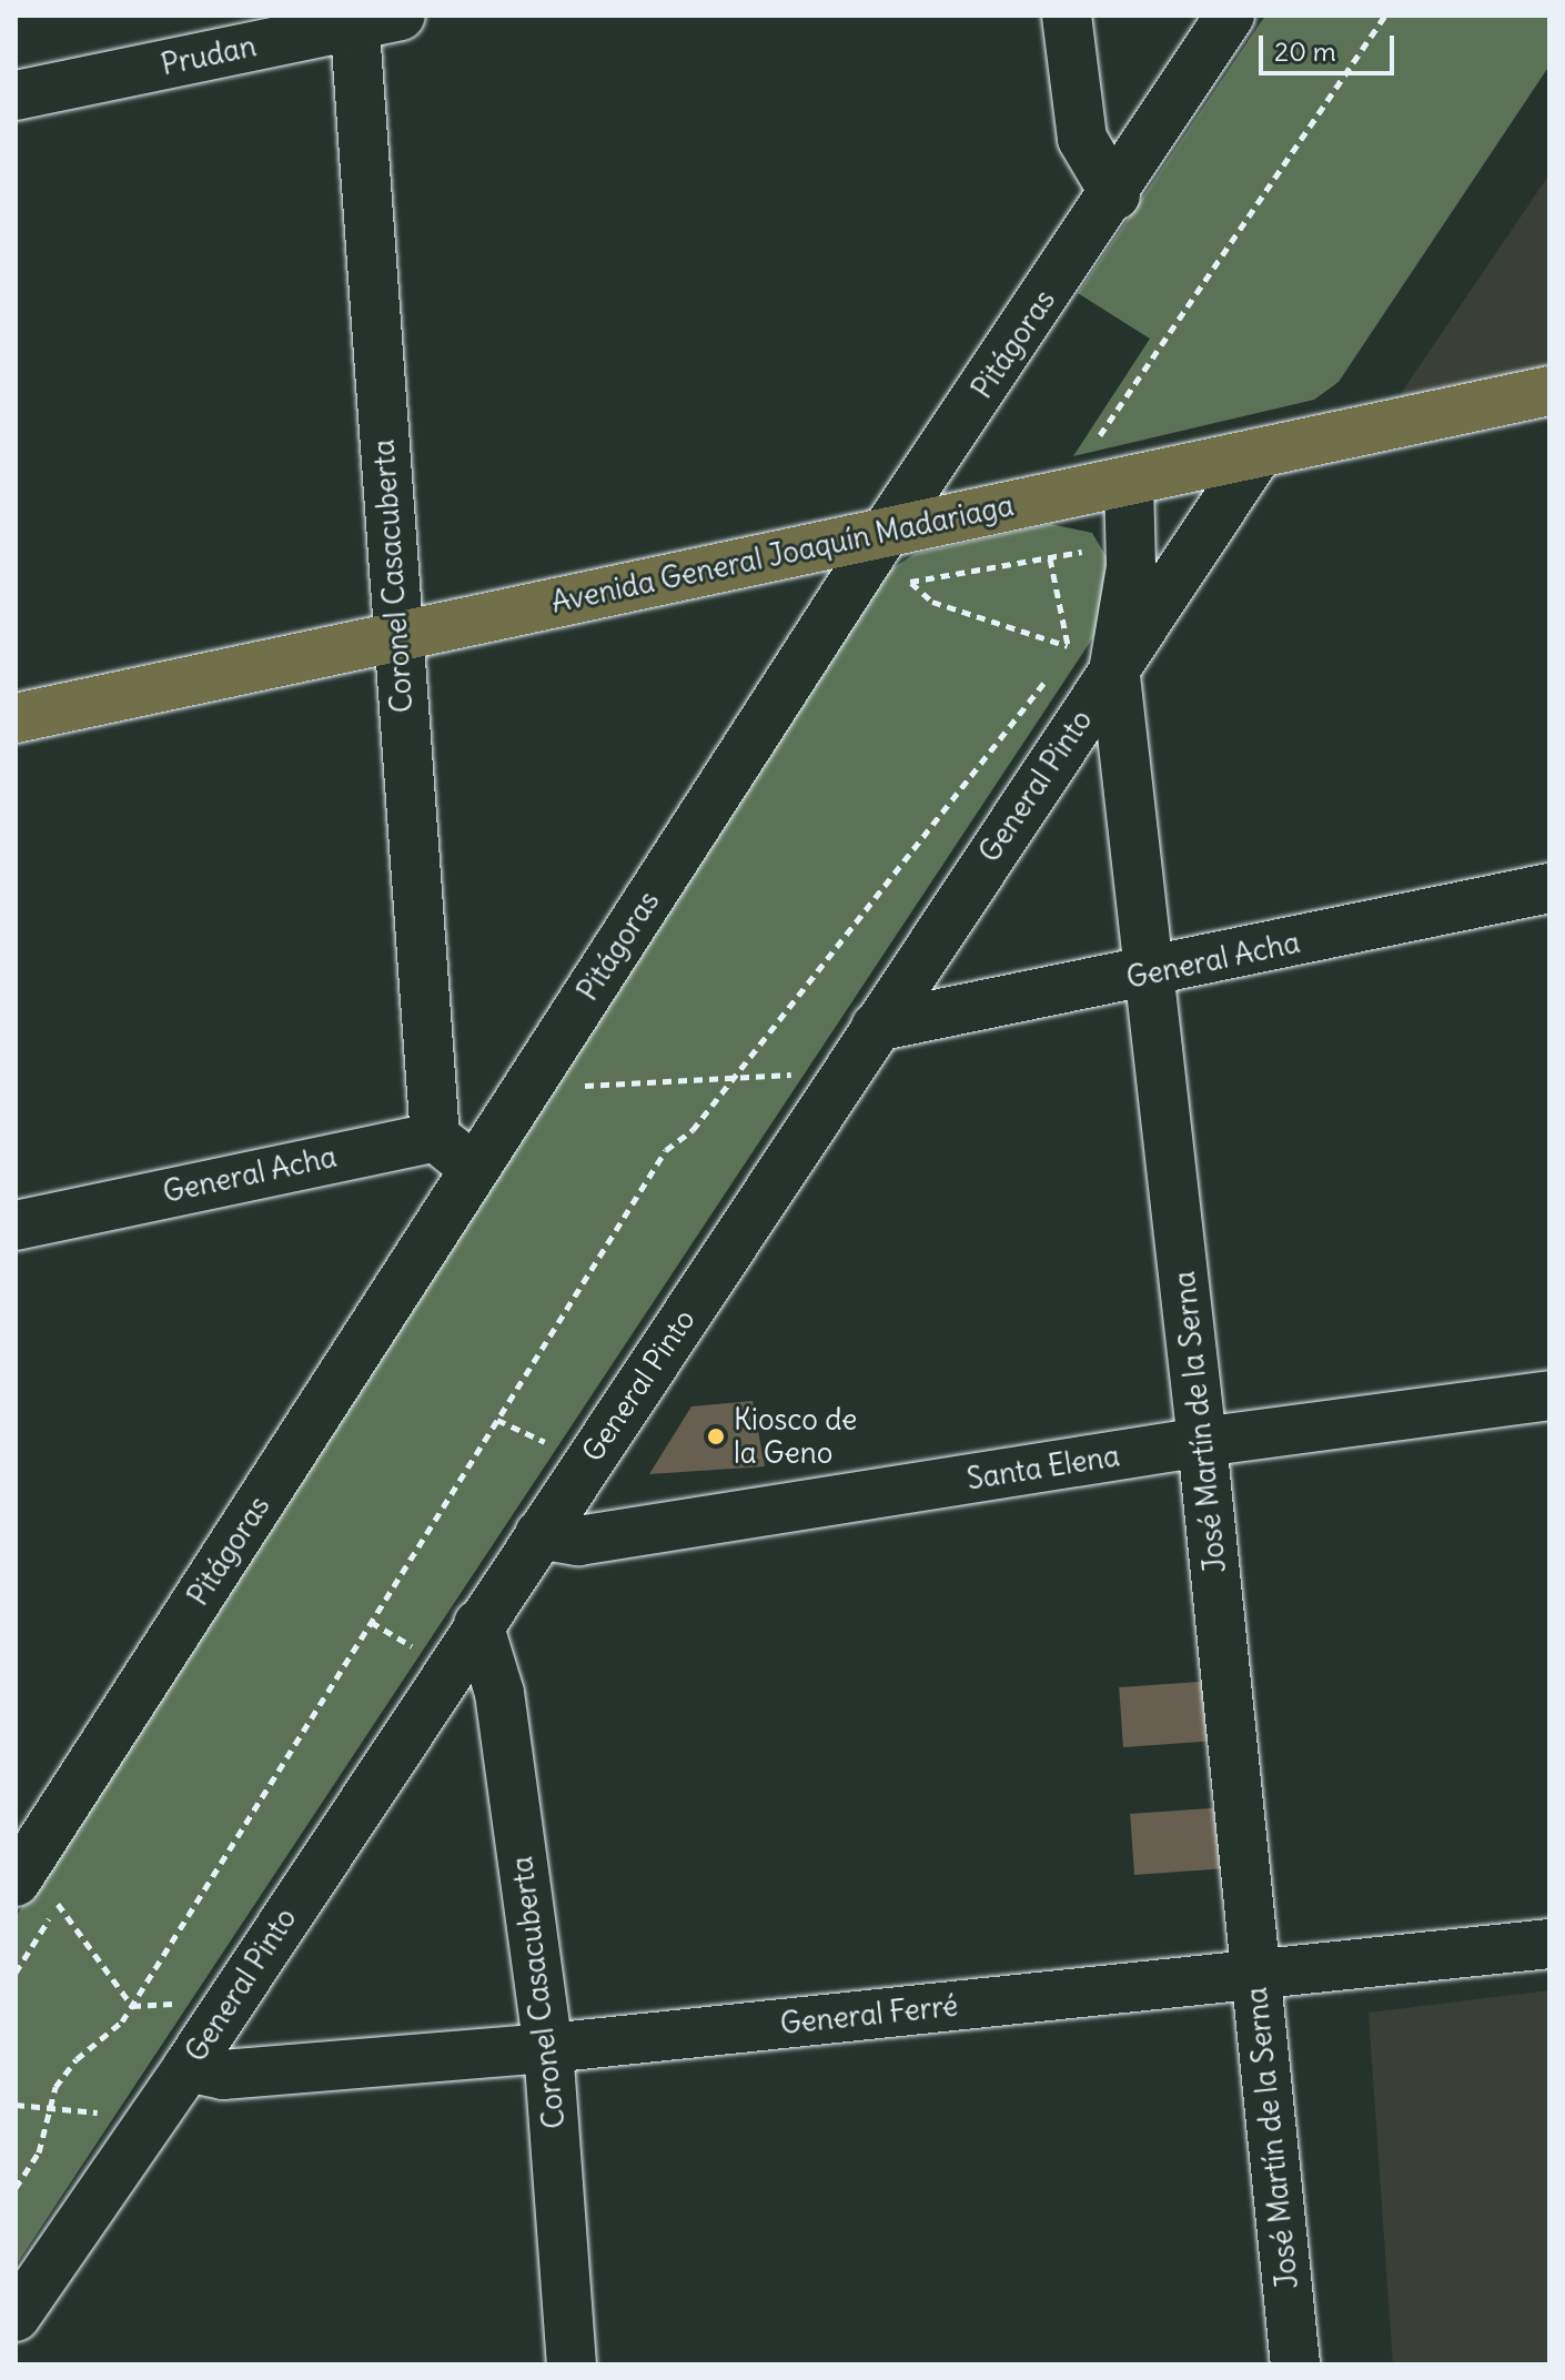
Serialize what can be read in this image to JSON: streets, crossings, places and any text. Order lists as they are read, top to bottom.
{
  "streets": {
    "main road": ["Avenida General Joaquín Madariaga"],
    "street": [
      "Prudan",
      "Pitágoras",
      "Coronel Casacuberta",
      "General Pinto",
      "General Acha",
      "José Martín de la Serna",
      "Santa Elena",
      "General Ferré"
    ]
  },
  "crossings": [
    ["Prudan", "Coronel Casacuberta"],
    ["Pitágoras", "Avenida General Joaquín Madariaga"],
    ["Avenida General Joaquín Madariaga", "Coronel Casacuberta"],
    ["Avenida General Joaquín Madariaga", "General Pinto"],
    ["Avenida General Joaquín Madariaga", "José Martín de la Serna"],
    ["Coronel Casacuberta", "General Pinto"],
    ["Coronel Casacuberta", "General Acha"],
    ["Coronel Casacuberta", "General Ferré"],
    ["General Pinto", "General Acha"],
    ["General Pinto", "José Martín de la Serna"],
    ["General Pinto", "Santa Elena"],
    ["General Pinto", "General Ferré"],
    ["General Acha", "José Martín de la Serna"],
    ["José Martín de la Serna", "Santa Elena"],
    ["José Martín de la Serna", "General Ferré"]
  ],
  "places": ["Kiosco de la Geno"],
  "scale_bar": "20 m"
}
